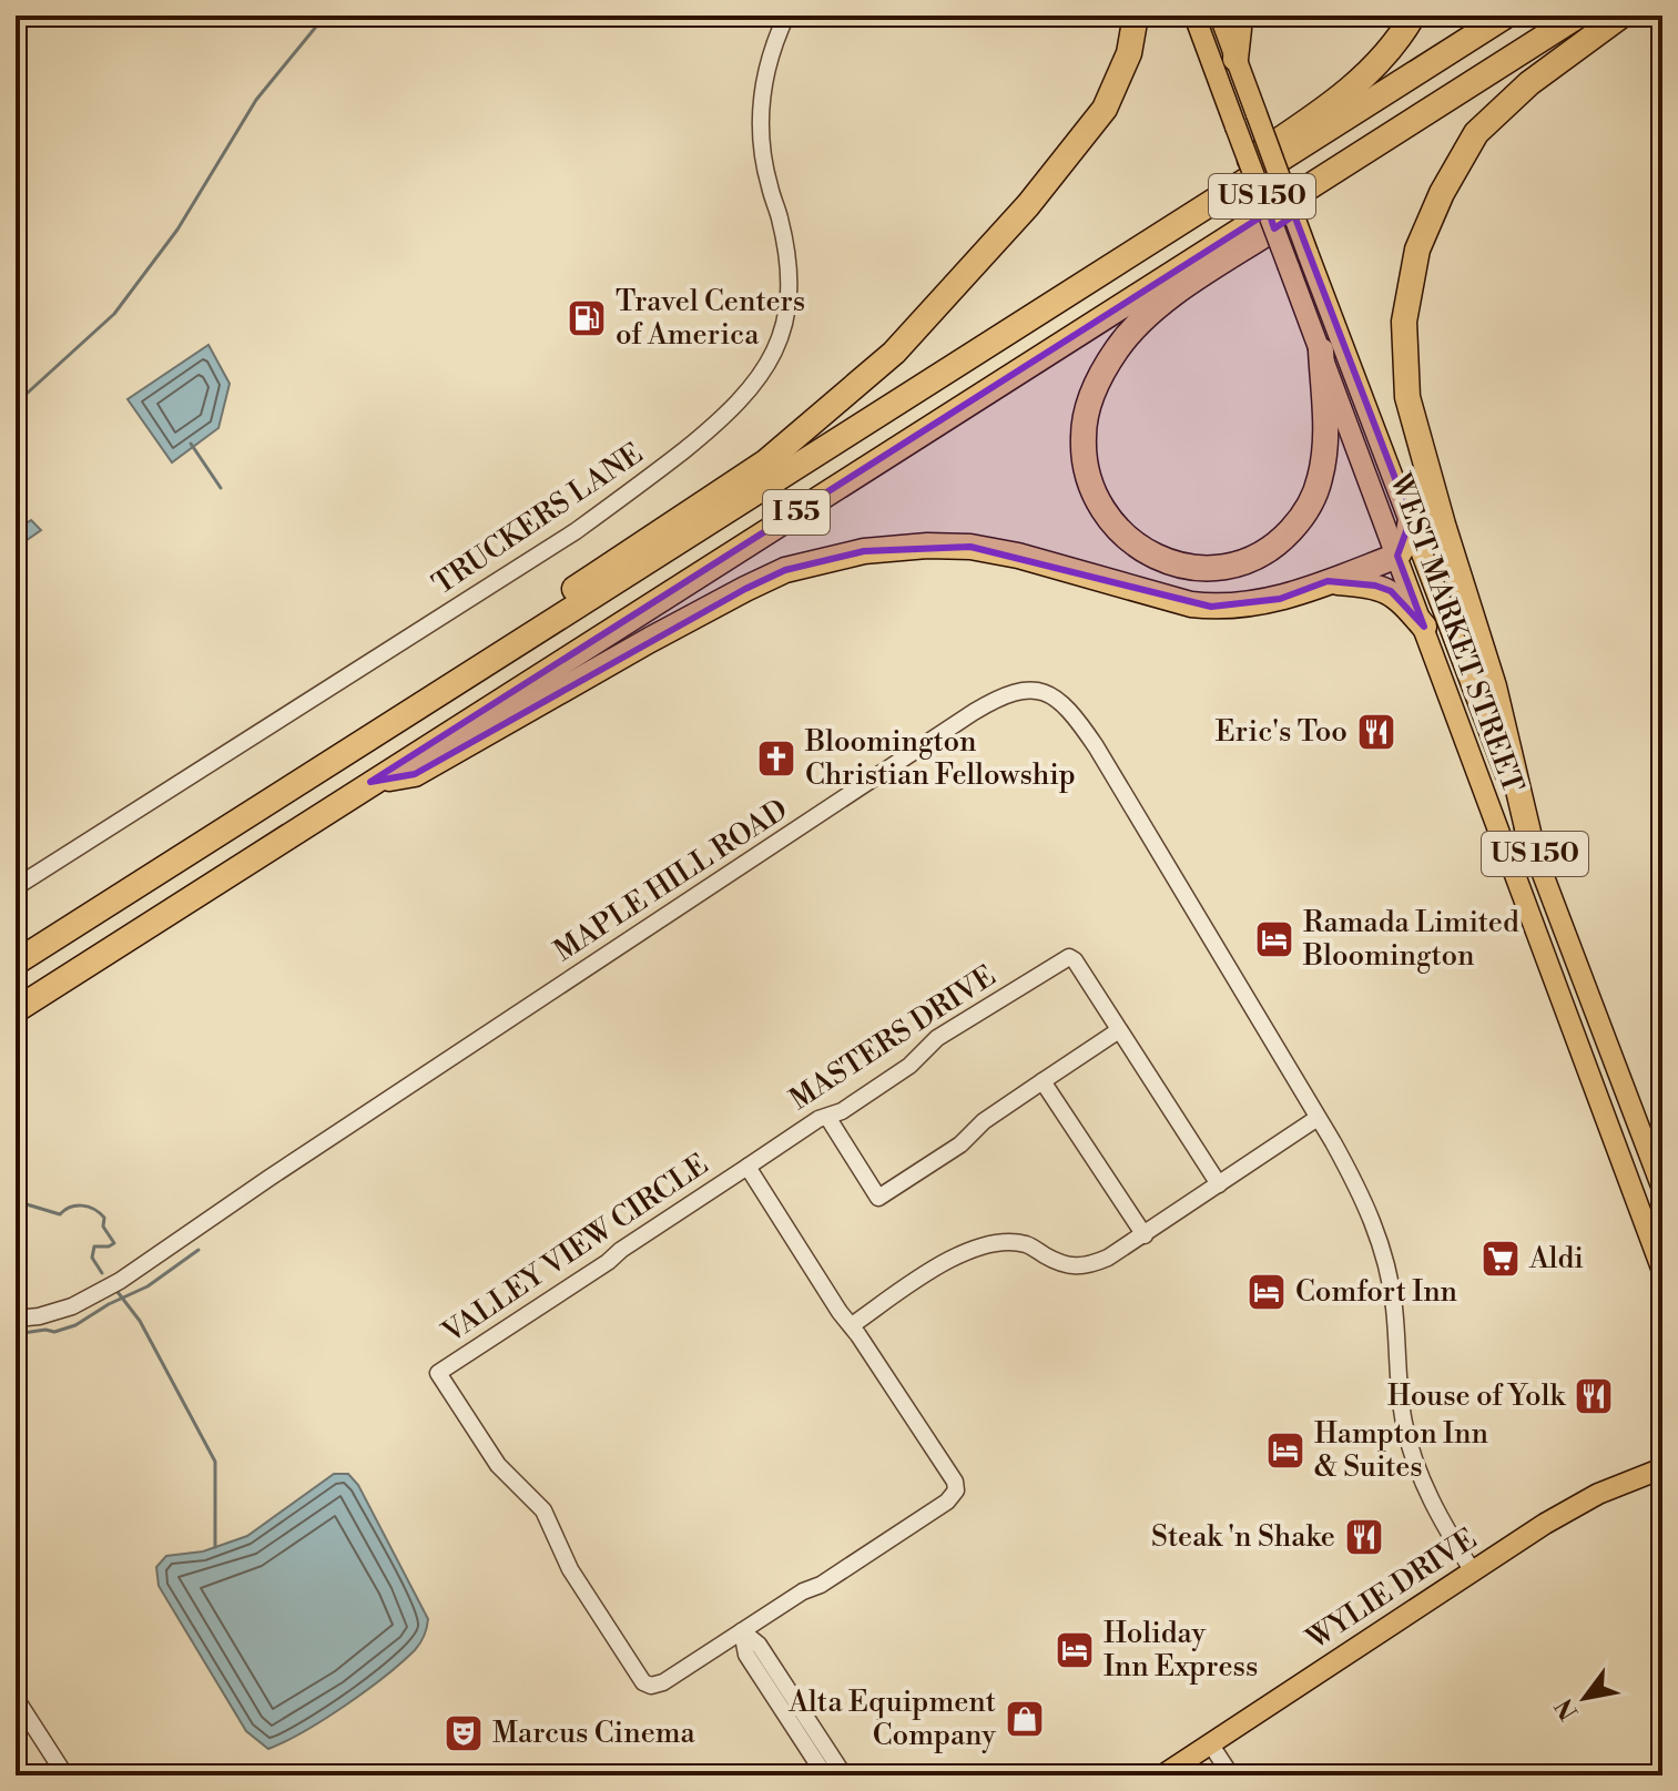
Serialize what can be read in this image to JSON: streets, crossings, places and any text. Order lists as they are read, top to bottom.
{
  "streets": {
    "highway": ["I 55"],
    "main road": ["US 150", "WEST MARKET STREET", "WYLIE DRIVE"],
    "street": [
      "TRUCKERS LANE",
      "MAPLE HILL ROAD",
      "MASTERS DRIVE",
      "VALLEY VIEW CIRCLE"
    ]
  },
  "crossings": [
    ["MAPLE HILL ROAD", "WYLIE DRIVE"],
    ["MASTERS DRIVE", "VALLEY VIEW CIRCLE"]
  ],
  "places": {
    "fuel station": ["Travel Centers of America"],
    "restaurant": ["Eric's Too", "House of Yolk", "Steak 'n Shake"],
    "church": ["Bloomington Christian Fellowship"],
    "hotel": [
      "Ramada Limited Bloomington",
      "Comfort Inn",
      "Hampton Inn & Suites",
      "Holiday Inn Express"
    ],
    "supermarket": ["Aldi"],
    "shop": ["Alta Equipment Company"],
    "theatre": ["Marcus Cinema"]
  },
  "north": "bottom left"
}
